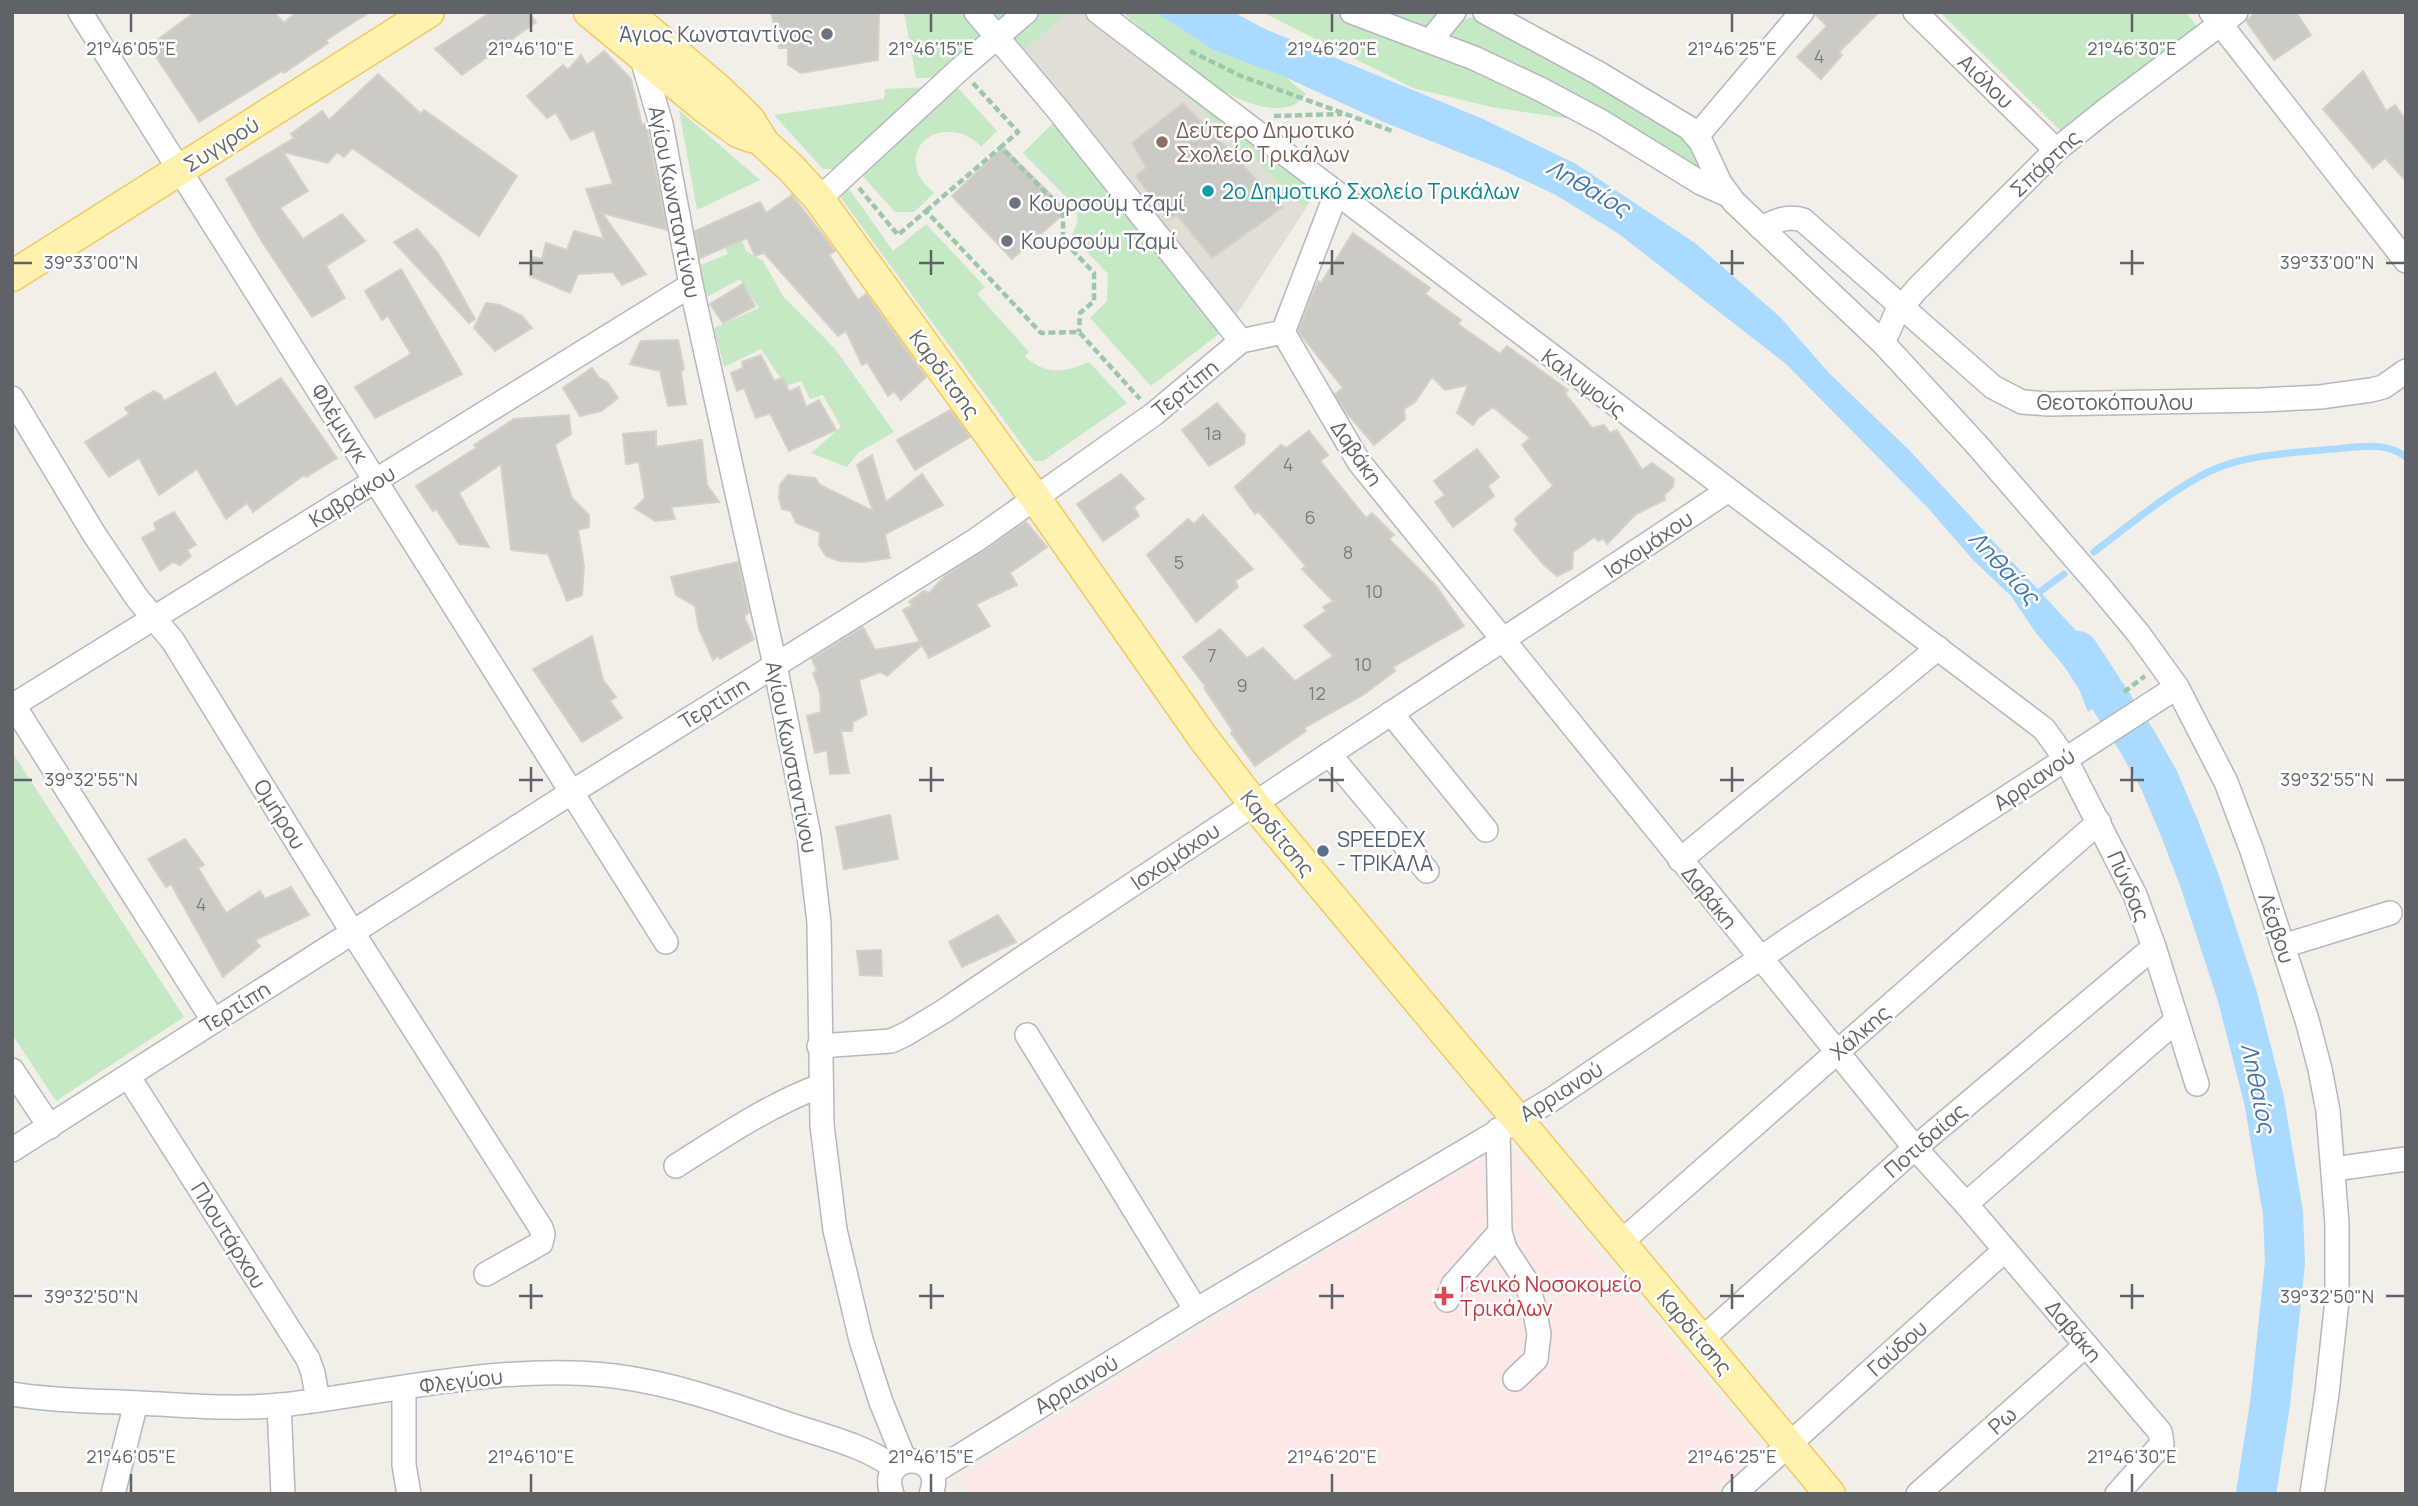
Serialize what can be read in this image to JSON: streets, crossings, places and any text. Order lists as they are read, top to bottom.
{
  "streets": {
    "main road": ["Συγγρού", "Καρδίτσης"],
    "street": [
      "Αιόλου",
      "Σπάρτης",
      "Αγίου Κωνσταντίνου",
      "Καλυψούς",
      "Τερτίπη",
      "Θεοτοκόπουλου",
      "Φλέμινγκ",
      "Δαβάκη",
      "Καβράκου",
      "Ισχομάχου",
      "Αρριανού",
      "Ομήρου",
      "Πύνδας",
      "Λέσβου",
      "Χάλκης",
      "Ποτιδαίας",
      "Πλουτάρχου",
      "Γαύδου",
      "Φλεγύου",
      "Ρω"
    ]
  },
  "crossings": [
    ["Αιόλου", "Σπάρτης"],
    ["Συγγρού", "Φλέμινγκ"],
    ["Σπάρτης", "Θεοτοκόπουλου"],
    ["Σπάρτης", "Λέσβου"],
    ["Αγίου Κωνσταντίνου", "Τερτίπη"],
    ["Αγίου Κωνσταντίνου", "Καβράκου"],
    ["Αγίου Κωνσταντίνου", "Ισχομάχου"],
    ["Αγίου Κωνσταντίνου", "Φλεγύου"],
    ["Καρδίτσης", "Τερτίπη"],
    ["Καρδίτσης", "Ισχομάχου"],
    ["Καρδίτσης", "Αρριανού"],
    ["Καρδίτσης", "Χάλκης"],
    ["Καρδίτσης", "Ποτιδαίας"],
    ["Καρδίτσης", "Γαύδου"],
    ["Καλυψούς", "Ισχομάχου"],
    ["Καλυψούς", "Αρριανού"],
    ["Καλυψούς", "Πύνδας"],
    ["Τερτίπη", "Φλέμινγκ"],
    ["Τερτίπη", "Δαβάκη"],
    ["Τερτίπη", "Ομήρου"],
    ["Τερτίπη", "Πλουτάρχου"],
    ["Θεοτοκόπουλου", "Λέσβου"],
    ["Φλέμινγκ", "Καβράκου"],
    ["Δαβάκη", "Ισχομάχου"],
    ["Δαβάκη", "Αρριανού"],
    ["Δαβάκη", "Χάλκης"],
    ["Δαβάκη", "Ποτιδαίας"],
    ["Δαβάκη", "Γαύδου"],
    ["Δαβάκη", "Ρω"],
    ["Καβράκου", "Ομήρου"],
    ["Αρριανού", "Πύνδας"],
    ["Αρριανού", "Λέσβου"],
    ["Αρριανού", "Φλεγύου"],
    ["Πύνδας", "Χάλκης"],
    ["Πύνδας", "Ποτιδαίας"],
    ["Πλουτάρχου", "Φλεγύου"]
  ],
  "water": ["Ληθαίος"],
  "places": {
    "other": [
      "Άγιος Κωνσταντίνος",
      "Δεύτερο Δημοτικό Σχολείο Τρικάλων",
      "2ο Δημοτικό Σχολείο Τρικάλων",
      "Κουρσούμ τζαμί",
      "Κουρσούμ Τζαμί",
      "SPEEDEX - ΤΡΙΚΑΛΑ"
    ],
    "health": ["Γενικό Νοσοκομείο Τρικάλων"]
  },
  "house_numbers": [
    "4",
    "1a",
    "4",
    "6",
    "8",
    "5",
    "10",
    "7",
    "10",
    "9",
    "12",
    "4"
  ],
  "coordinates": [
    "21°46'05\"E",
    "21°46'10\"E",
    "21°46'15\"E",
    "21°46'20\"E",
    "21°46'25\"E",
    "21°46'30\"E",
    "39°33'00\"N",
    "39°32'55\"N",
    "39°32'50\"N"
  ]
}
